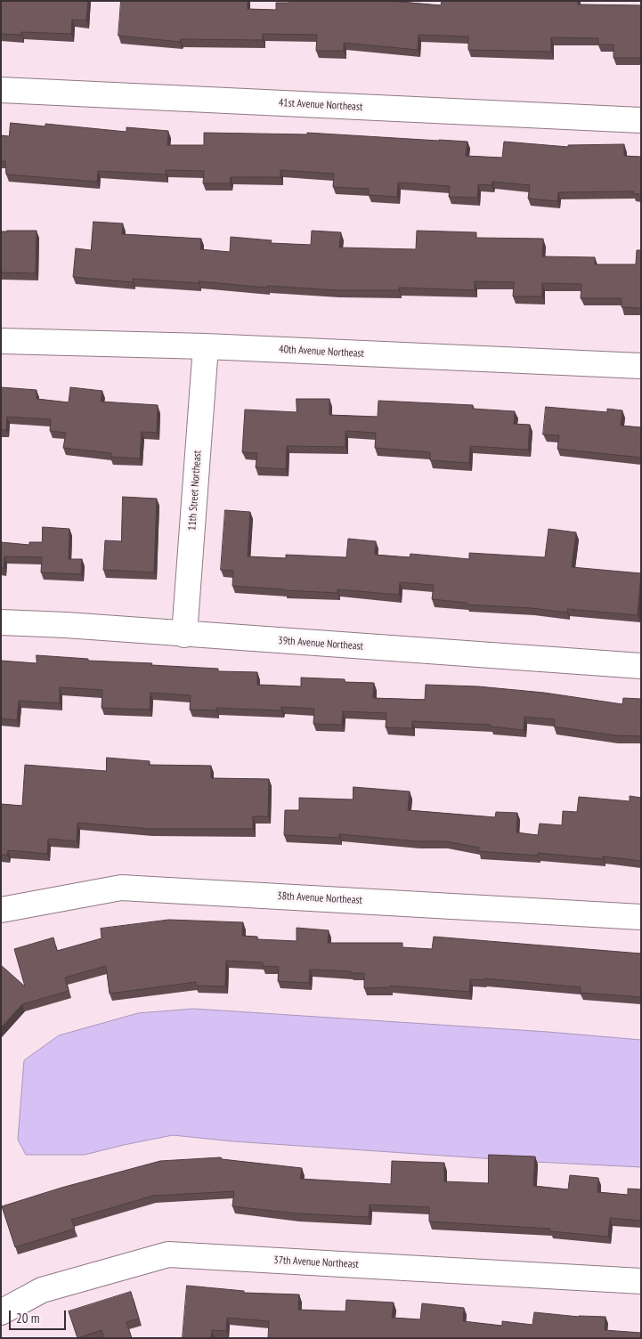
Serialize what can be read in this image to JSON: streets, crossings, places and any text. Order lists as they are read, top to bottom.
{
  "streets": {
    "street": [
      "41st Avenue Northeast",
      "40th Avenue Northeast",
      "11th Street Northeast",
      "39th Avenue Northeast",
      "38th Avenue Northeast",
      "37th Avenue Northeast"
    ]
  },
  "crossings": [
    ["40th Avenue Northeast", "11th Street Northeast"],
    ["11th Street Northeast", "39th Avenue Northeast"]
  ],
  "scale_bar": "20 m"
}
